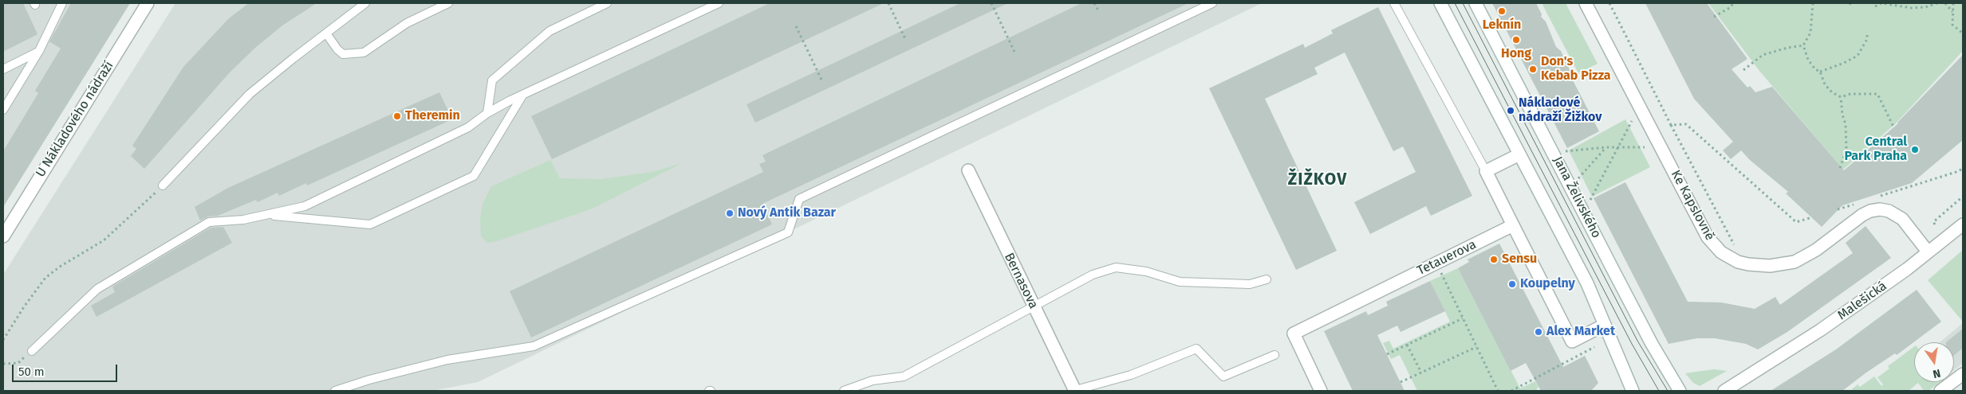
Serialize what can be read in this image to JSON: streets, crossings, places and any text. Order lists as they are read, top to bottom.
{
  "streets": {
    "street": [
      "U Nákladového nádraží",
      "Jana Želivského",
      "Ke Kapslovně",
      "Tetauerova",
      "Bernasova",
      "Malešická"
    ]
  },
  "crossings": [
    ["Ke Kapslovně", "Malešická"]
  ],
  "districts": ["ŽIŽKOV"],
  "places": [
    "Leknín",
    "Hong",
    "Don's Kebab Pizza",
    "Nákladové nádraží Žižkov",
    "Theremin",
    "Central Park Praha",
    "Nový Antik Bazar",
    "Sensu",
    "Koupelny",
    "Alex Market"
  ],
  "scale_bar": "50 m",
  "north": "bottom"
}
